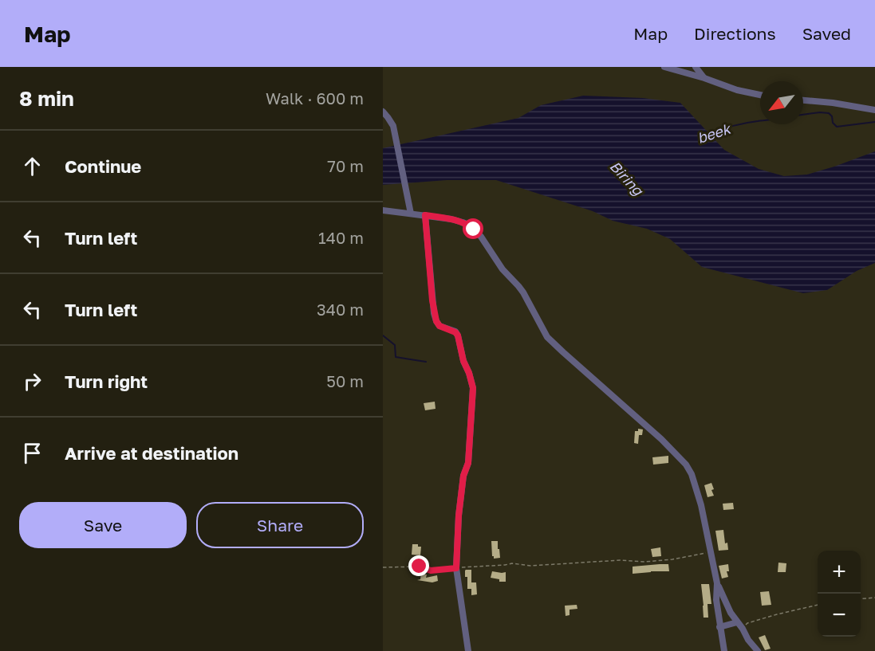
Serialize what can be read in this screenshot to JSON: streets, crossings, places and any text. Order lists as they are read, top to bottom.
{
  "water": ["beek", "Biring"],
  "north": "bottom left",
  "page": {
    "header": "Map",
    "nav": ["Map", "Directions", "Saved"],
    "heading": ["8 min", "Walk · 600 m"],
    "list": [
      ["Continue", "70 m"],
      ["Turn left", "140 m"],
      ["Turn left", "340 m"],
      ["Turn right", "50 m"],
      "Arrive at destination"
    ],
    "buttons": ["Save", "Share"],
    "map_buttons": ["+", "−"]
  }
}
